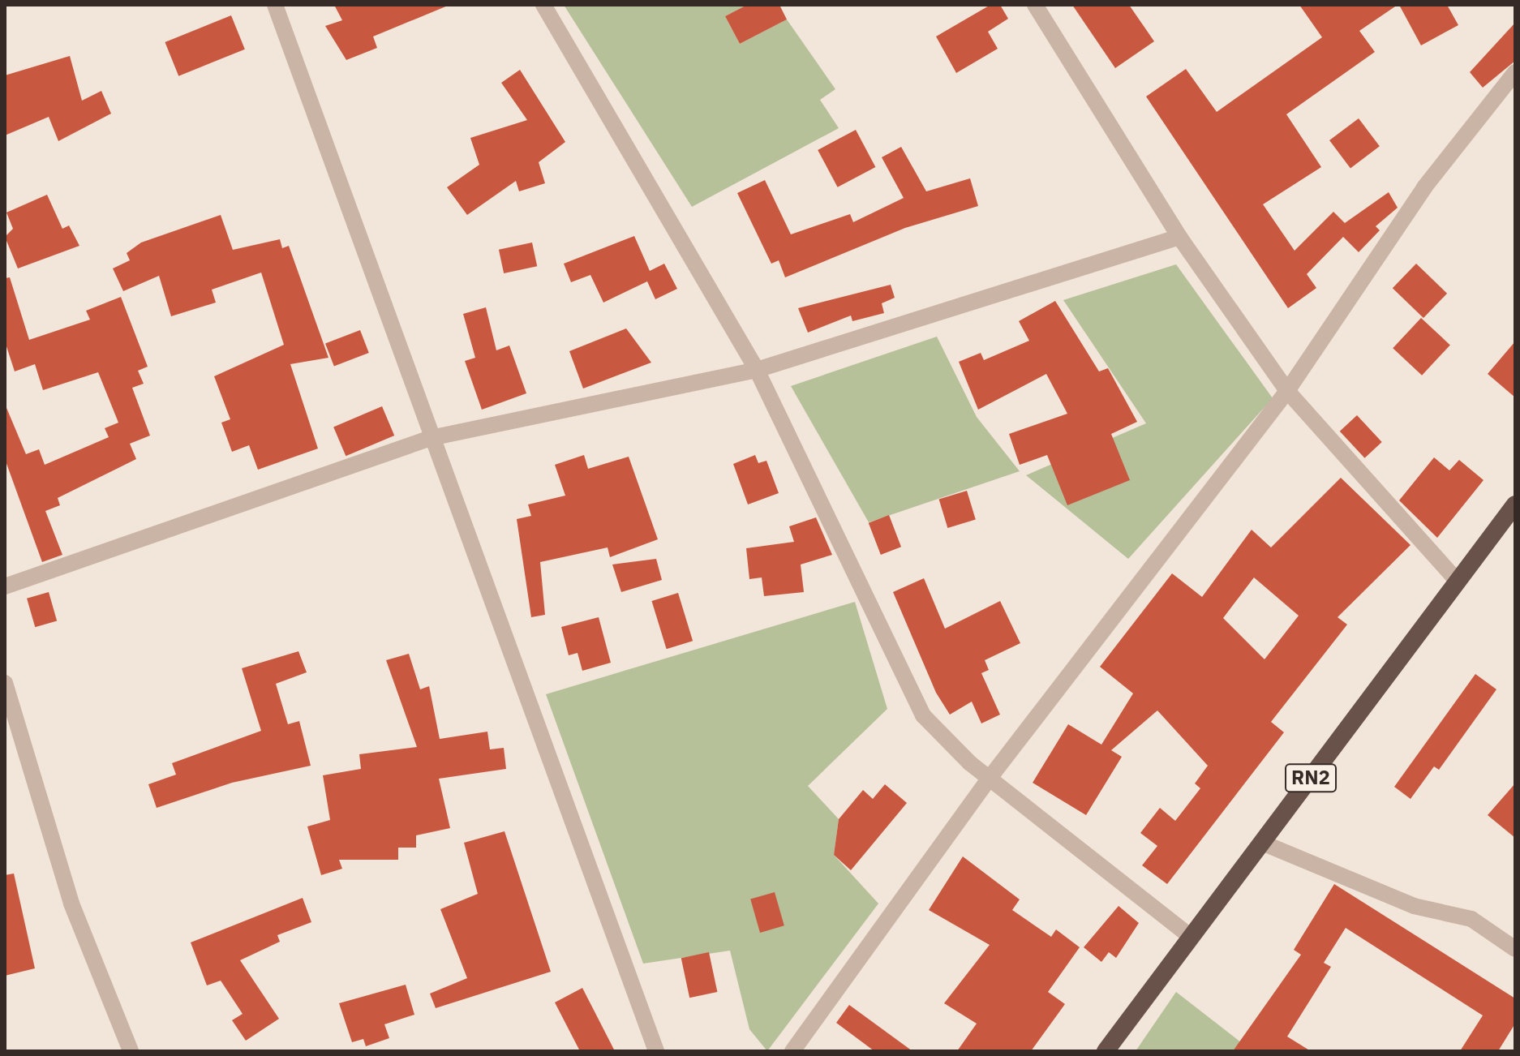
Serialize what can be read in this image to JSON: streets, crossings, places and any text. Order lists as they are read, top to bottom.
{
  "streets": {
    "highway": ["RN2"]
  }
}
